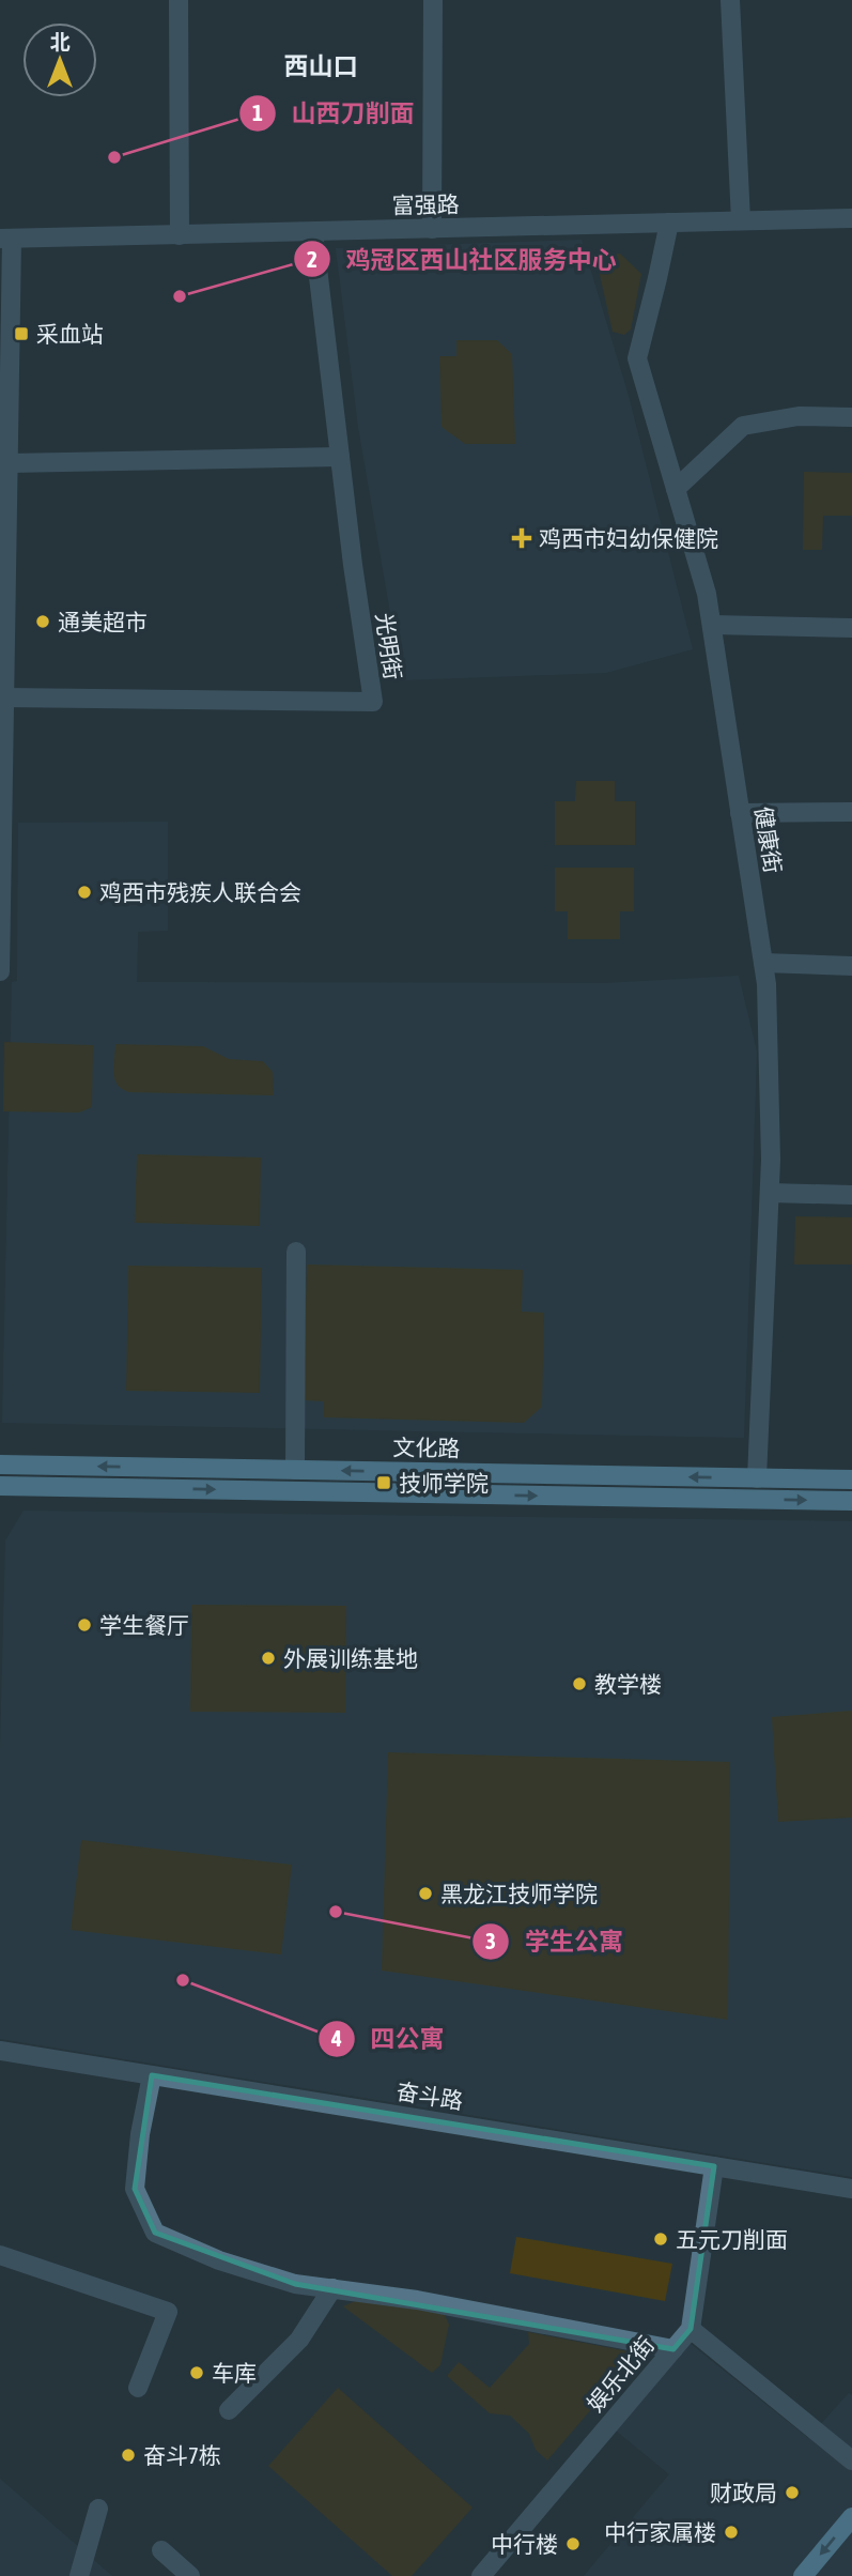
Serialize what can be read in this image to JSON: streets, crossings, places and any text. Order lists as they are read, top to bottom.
{
  "streets": {
    "main road": ["文化路"],
    "street": [
      "富强路",
      "光明街",
      "健康街",
      "奋斗路",
      "娱乐北街"
    ]
  },
  "crossings": [
    ["富强路", "光明街"],
    ["富强路", "健康街"],
    ["健康街", "文化路"]
  ],
  "districts": ["西山口"],
  "places": {
    "other": [
      "山西刀削面",
      "鸡冠区西山社区服务中心",
      "通美超市",
      "鸡西市残疾人联合会",
      "学生餐厅",
      "外展训练基地",
      "教学楼",
      "黑龙江技师学院",
      "学生公寓",
      "四公寓",
      "五元刀削面",
      "车库",
      "奋斗7栋",
      "财政局",
      "中行家属楼",
      "中行楼"
    ],
    "transit": ["采血站", "技师学院"],
    "health": ["鸡西市妇幼保健院"]
  },
  "north": "top"
}
